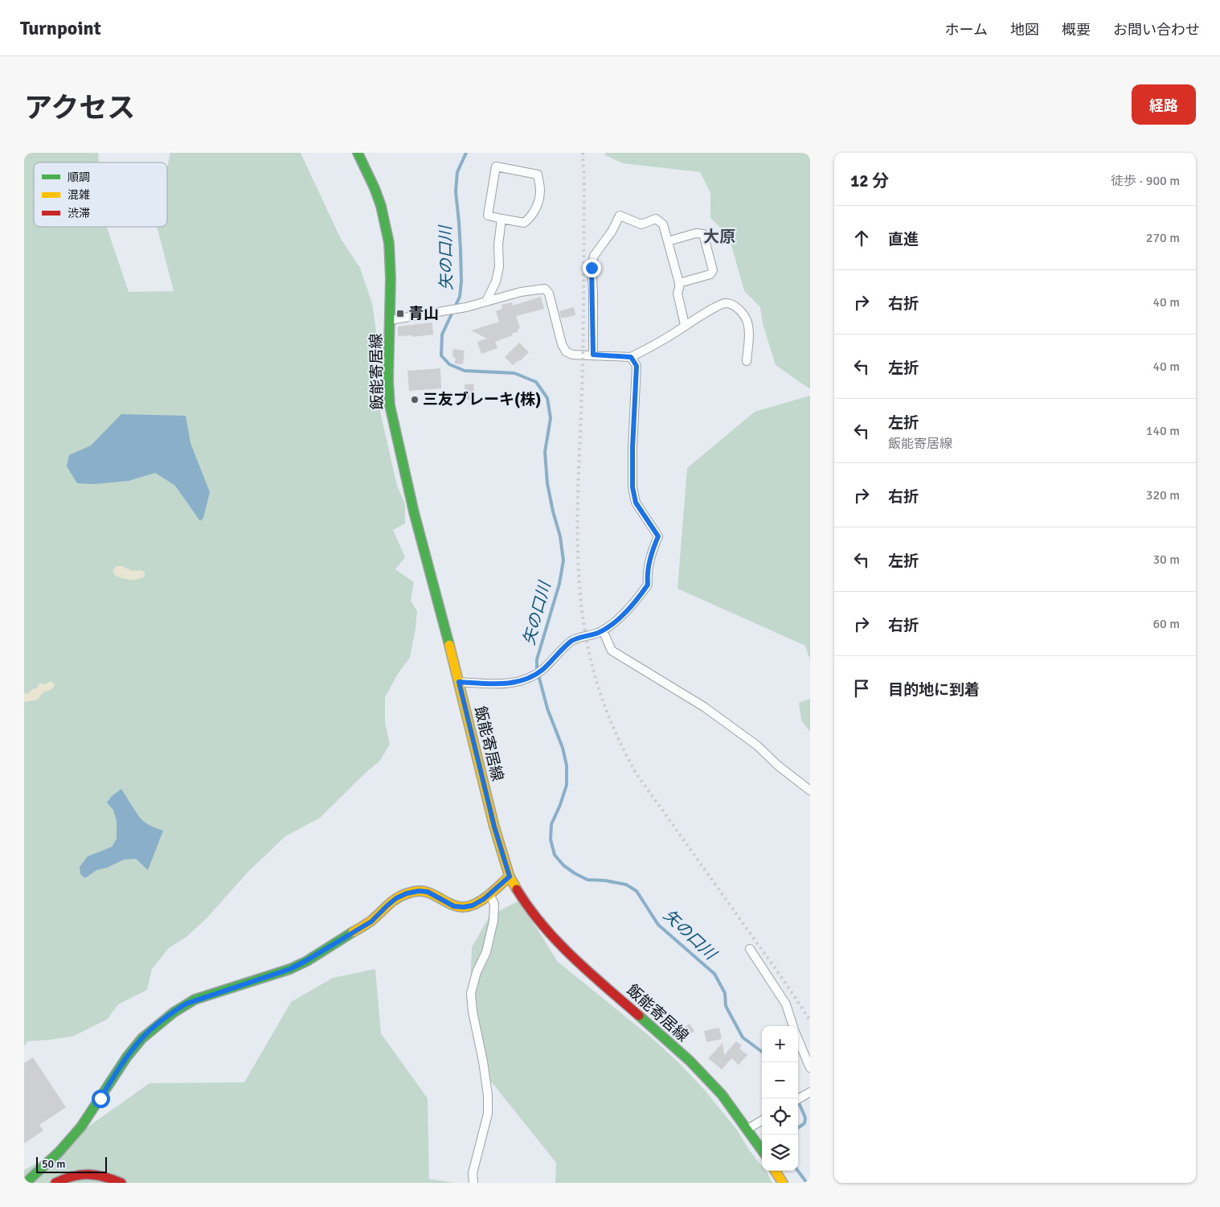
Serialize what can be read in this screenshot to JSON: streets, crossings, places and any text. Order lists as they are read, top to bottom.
{
  "streets": {
    "main road": ["飯能寄居線"]
  },
  "districts": ["大原"],
  "water": ["矢の口川"],
  "places": {
    "transit": ["青山"],
    "other": ["三友ブレーキ(株)"]
  },
  "legend": ["順調", "混雑", "渋滞"],
  "scale_bar": "50 m",
  "page": {
    "header": "Turnpoint",
    "nav": [
      "ホーム",
      "地図",
      "概要",
      "お問い合わせ"
    ],
    "title": "アクセス",
    "buttons": "経路",
    "heading": ["12 分", "徒歩 · 900 m"],
    "list": [
      ["直進", "270 m"],
      ["右折", "40 m"],
      ["左折", "40 m"],
      ["左折", "飯能寄居線", "140 m"],
      ["右折", "320 m"],
      ["左折", "30 m"],
      ["右折", "60 m"],
      "目的地に到着"
    ],
    "map_buttons": ["+", "−"],
    "scale": "50 m"
  }
}
